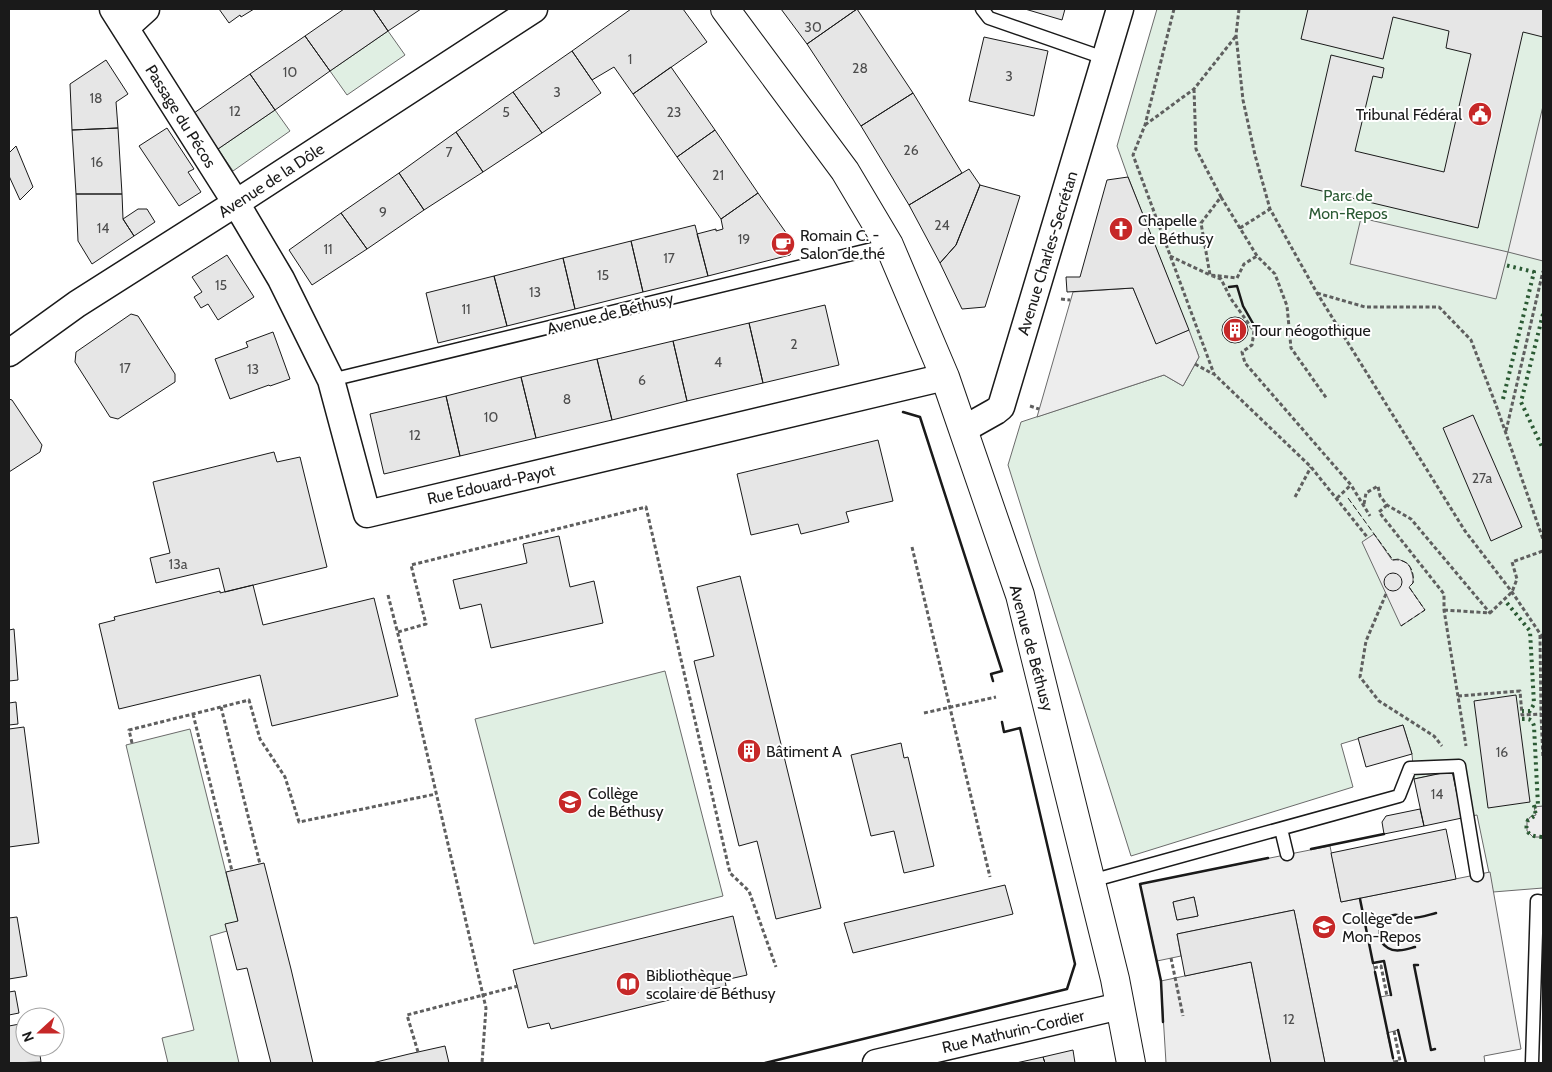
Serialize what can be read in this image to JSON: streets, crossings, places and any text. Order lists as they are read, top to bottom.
{
  "streets": {
    "street": [
      "Passage du Pécos",
      "Avenue de la Dôle",
      "Avenue Charles-Secrétan",
      "Avenue de Béthusy",
      "Rue Edouard-Payot",
      "Rue Mathurin-Cordier"
    ]
  },
  "crossings": [
    ["Passage du Pécos", "Avenue de la Dôle"],
    ["Passage du Pécos", "Rue Edouard-Payot"],
    ["Avenue de la Dôle", "Rue Edouard-Payot"],
    ["Avenue Charles-Secrétan", "Avenue de Béthusy"],
    ["Avenue de Béthusy", "Rue Edouard-Payot"],
    ["Avenue de Béthusy", "Rue Mathurin-Cordier"]
  ],
  "parks": ["Parc de Mon-Repos"],
  "places": {
    "public building": ["Tribunal Fédéral"],
    "church": ["Chapelle de Béthusy"],
    "cafe": ["Romain C. - Salon de thé"],
    "building": ["Tour néogothique", "Bâtiment A"],
    "school or university": ["Collège de Béthusy", "Collège de Mon-Repos"],
    "library": ["Bibliothèque scolaire de Béthusy"]
  },
  "house_numbers": [
    "30",
    "1",
    "28",
    "10",
    "3",
    "3",
    "18",
    "12",
    "5",
    "23",
    "26",
    "7",
    "16",
    "21",
    "9",
    "24",
    "14",
    "19",
    "11",
    "17",
    "15",
    "15",
    "13",
    "11",
    "2",
    "4",
    "17",
    "13",
    "6",
    "8",
    "10",
    "12",
    "27a",
    "13a",
    "16",
    "14",
    "12"
  ],
  "north": "left"
}
